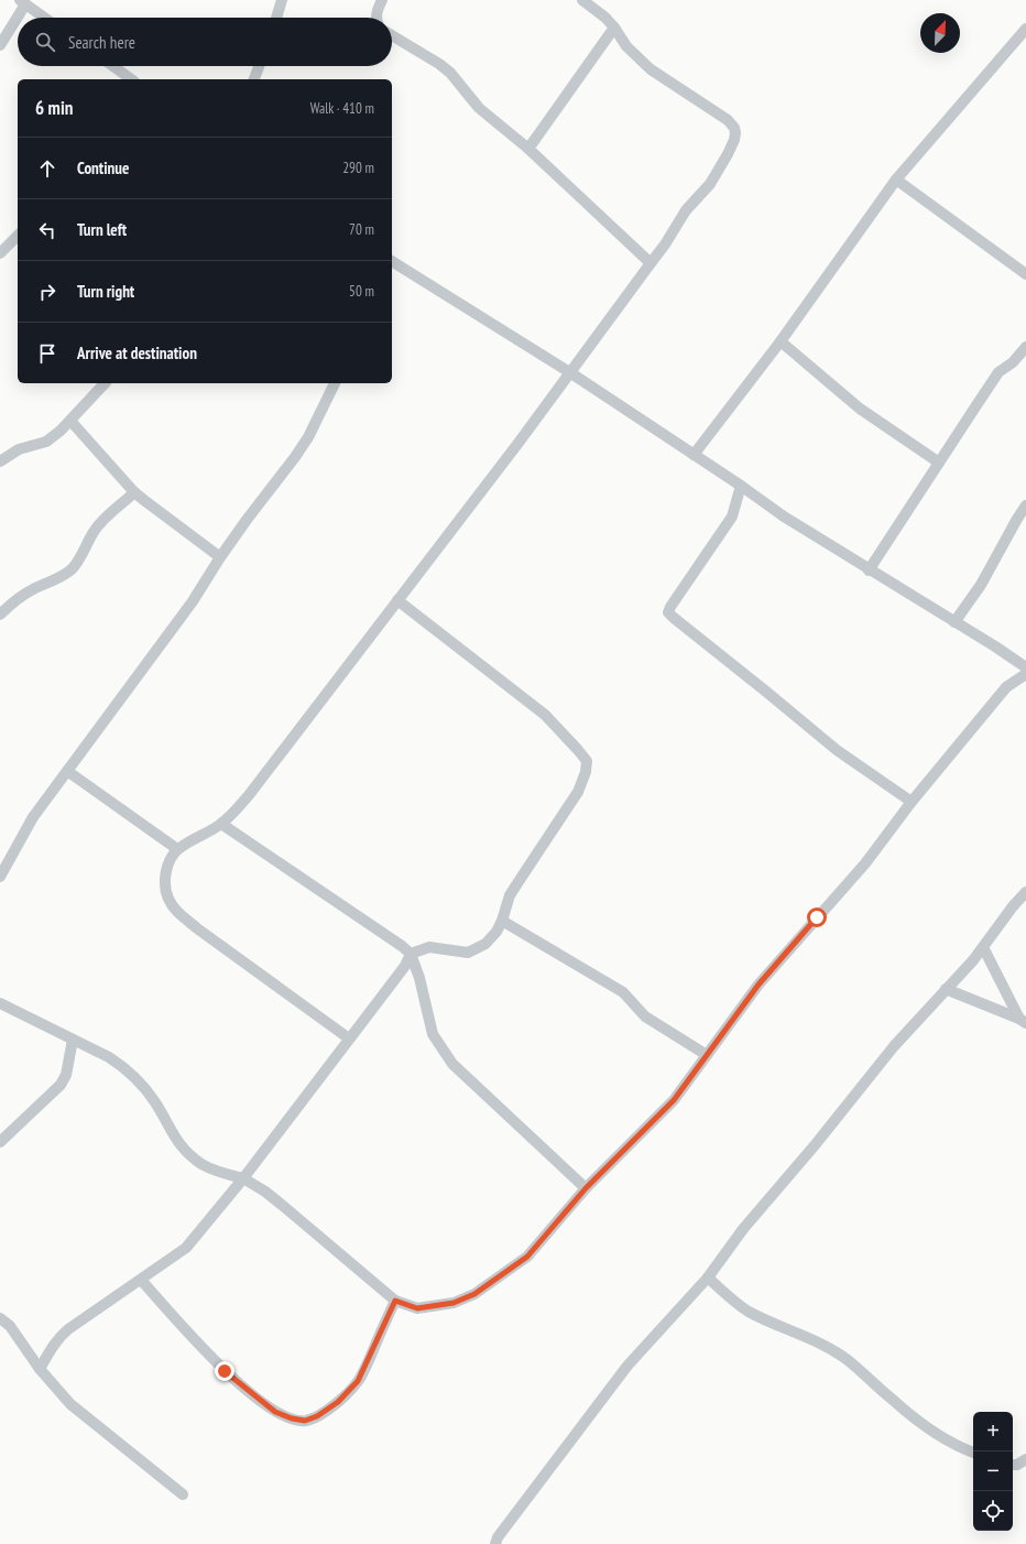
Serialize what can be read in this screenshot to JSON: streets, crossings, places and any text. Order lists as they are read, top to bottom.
{
  "north": "top right",
  "page": {
    "search": "Search here",
    "heading": ["6 min", "Walk · 410 m"],
    "list": [
      ["Continue", "290 m"],
      ["Turn left", "70 m"],
      ["Turn right", "50 m"],
      "Arrive at destination"
    ],
    "map_buttons": ["+", "−"]
  }
}
